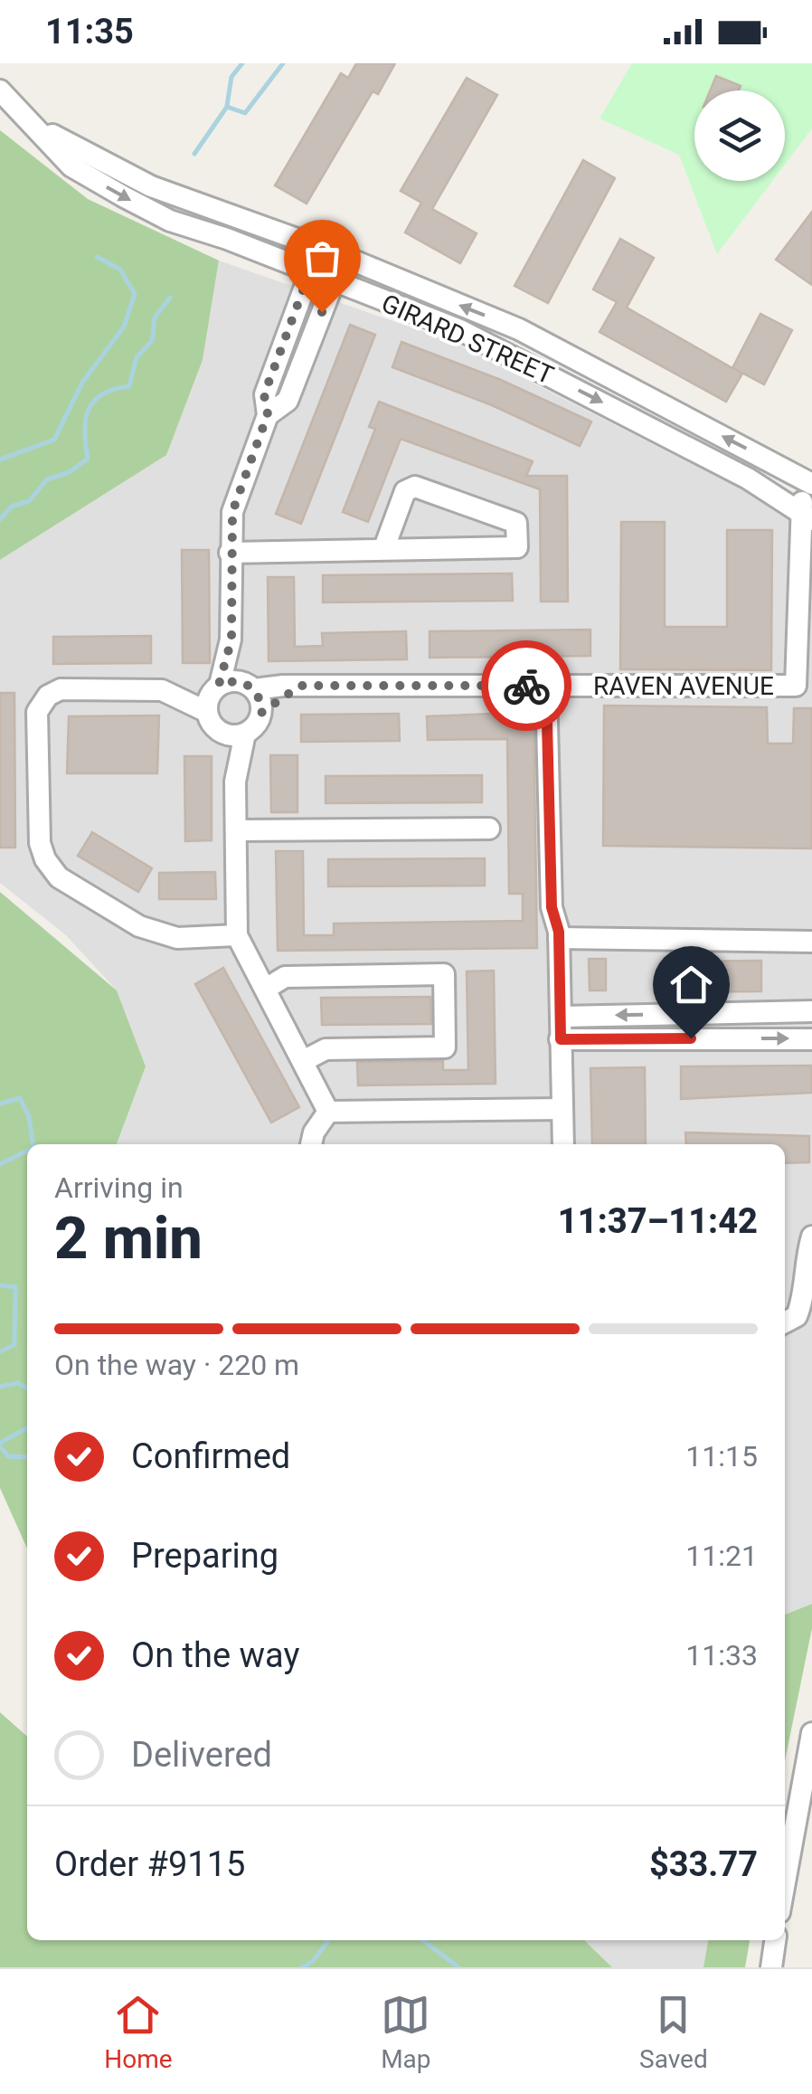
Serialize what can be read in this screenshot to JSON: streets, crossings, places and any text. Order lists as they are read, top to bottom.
{
  "streets": {
    "street": ["GIRARD STREET", "RAVEN AVENUE"]
  },
  "crossings": [
    ["GIRARD STREET", "RAVEN AVENUE"]
  ],
  "page": {
    "status": "11:35",
    "heading": ["2 min", "Arriving in", "11:37–11:42"],
    "panel": ["Order #9115", "$33.77"],
    "bar": "On the way · 220 m",
    "list": [
      ["Confirmed", "11:15"],
      ["Preparing", "11:21"],
      ["On the way", "11:33"],
      "Delivered"
    ],
    "tabs": ["Home", "Map", "Saved"]
  }
}
